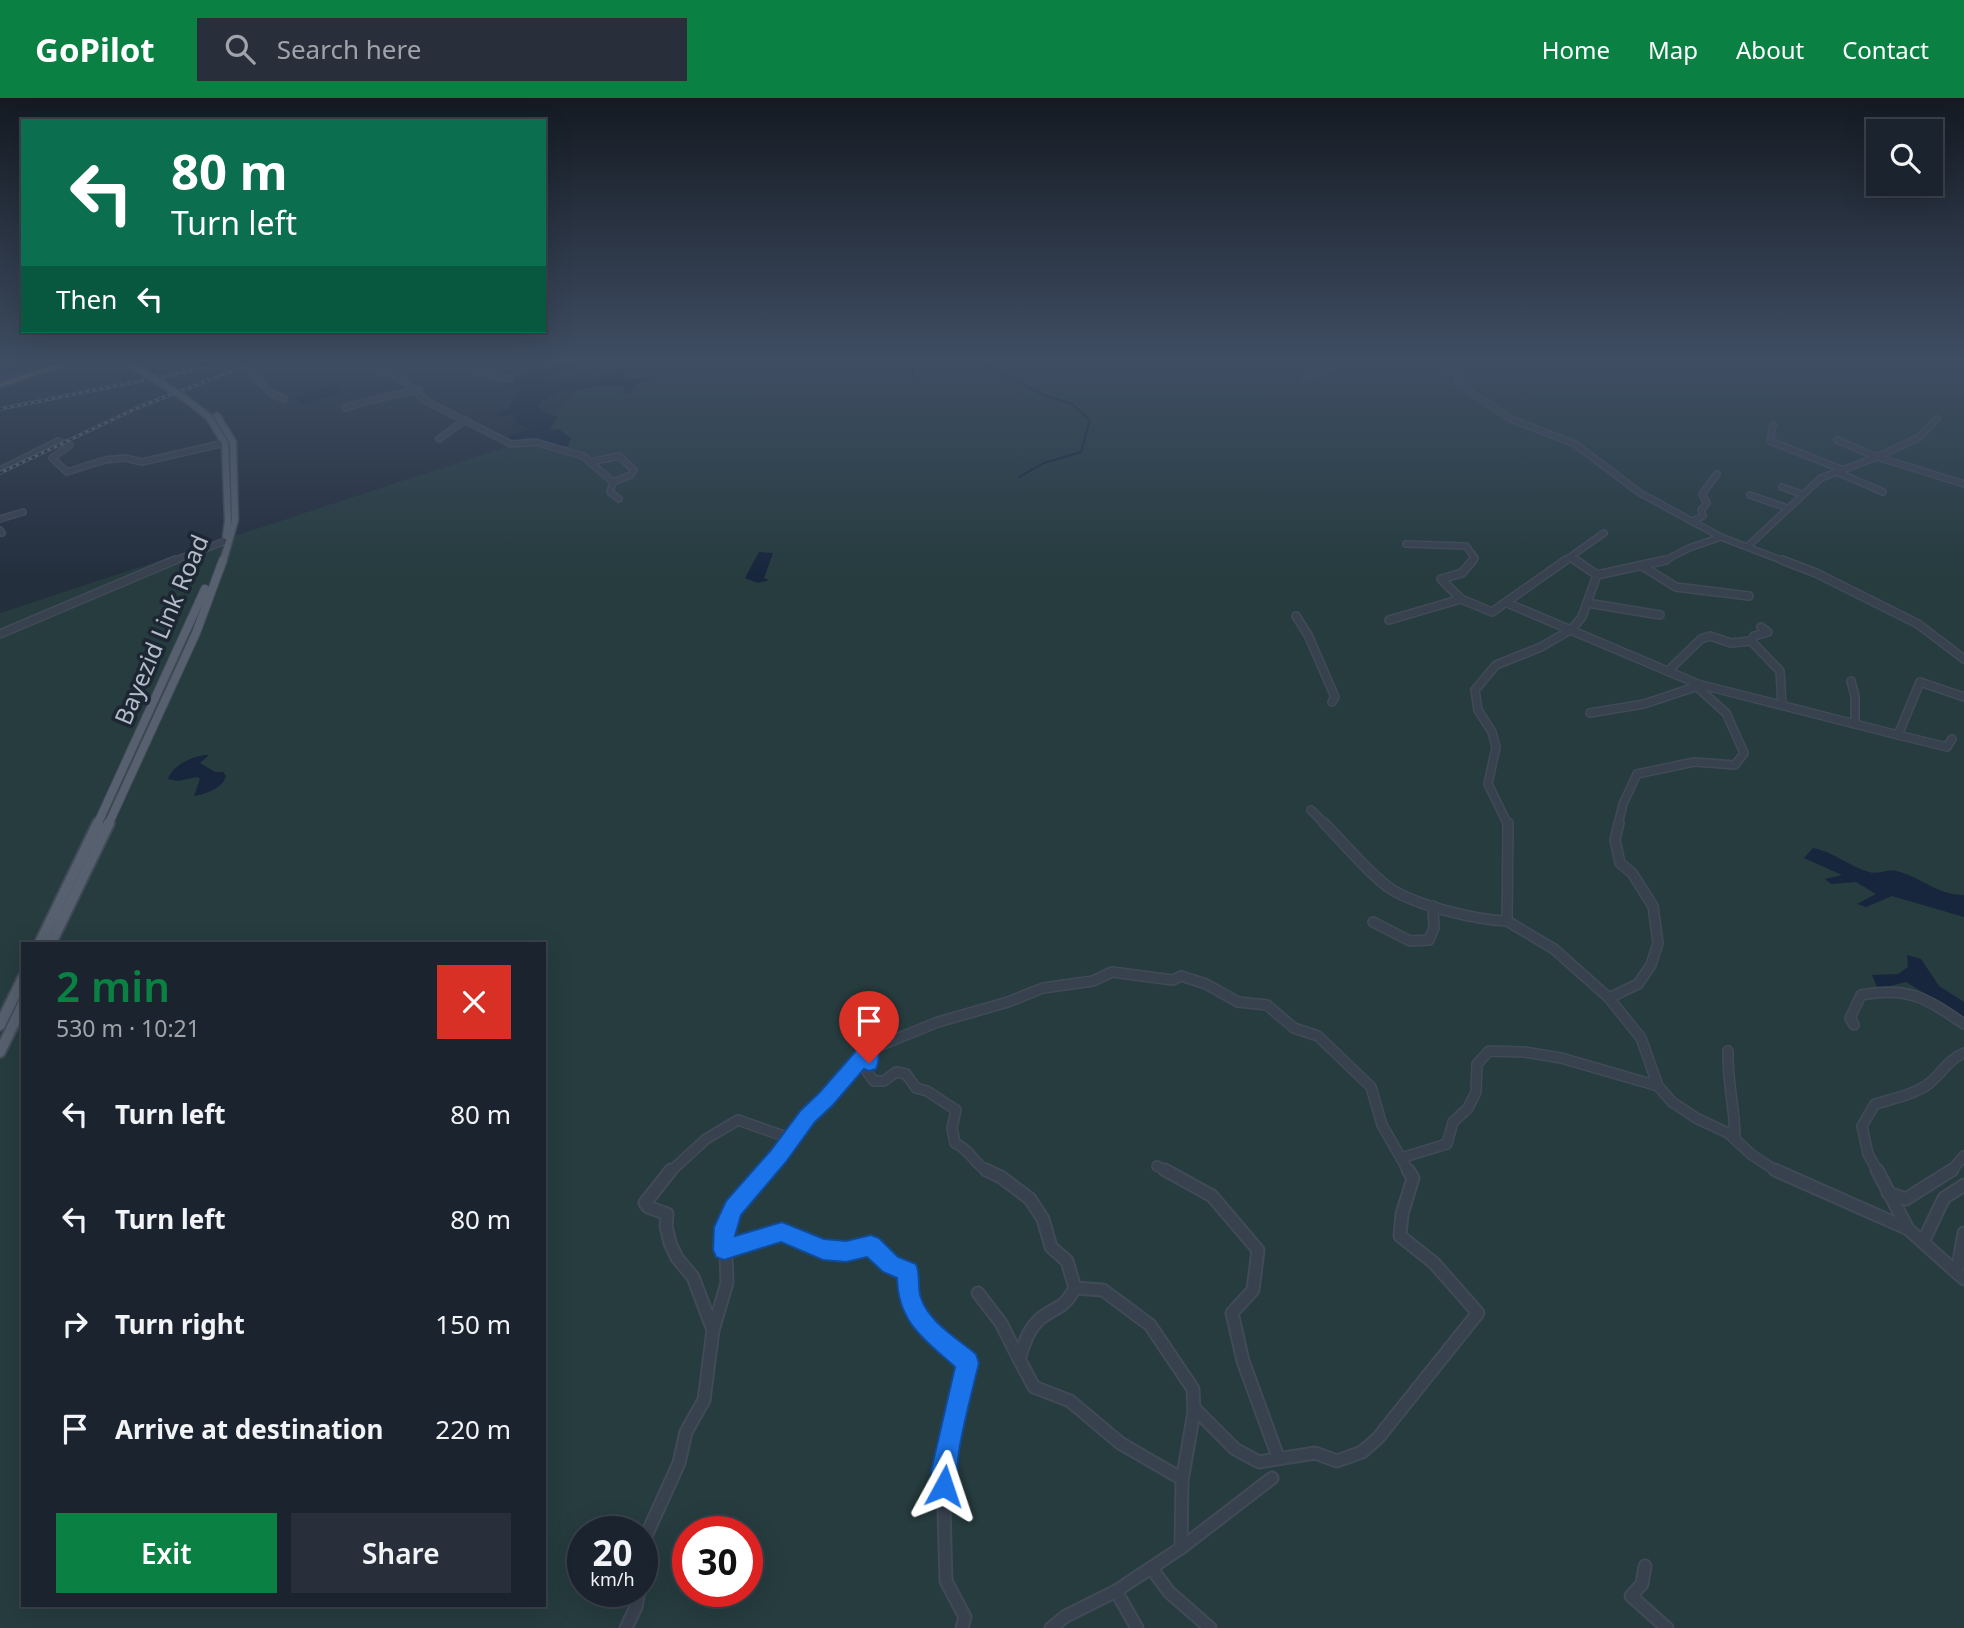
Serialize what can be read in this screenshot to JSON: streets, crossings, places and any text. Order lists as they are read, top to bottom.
{
  "streets": {
    "main road": ["Bayezid Link Road"]
  },
  "page": {
    "header": "GoPilot",
    "search": "Search here",
    "nav": [
      "Home",
      "Map",
      "About",
      "Contact"
    ],
    "turn": ["80 m", "Turn left"],
    "then": "Then",
    "heading": ["2 min", "530 m · 10:21"],
    "list": [
      {
        "name": "Turn left",
        "value": "80 m"
      },
      {
        "name": "Turn left",
        "value": "80 m"
      },
      {
        "name": "Turn right",
        "value": "150 m"
      },
      {
        "name": "Arrive at destination",
        "value": "220 m"
      }
    ],
    "buttons": ["Exit", "Share"],
    "speed": "20 km/h",
    "limit": "30"
  }
}
